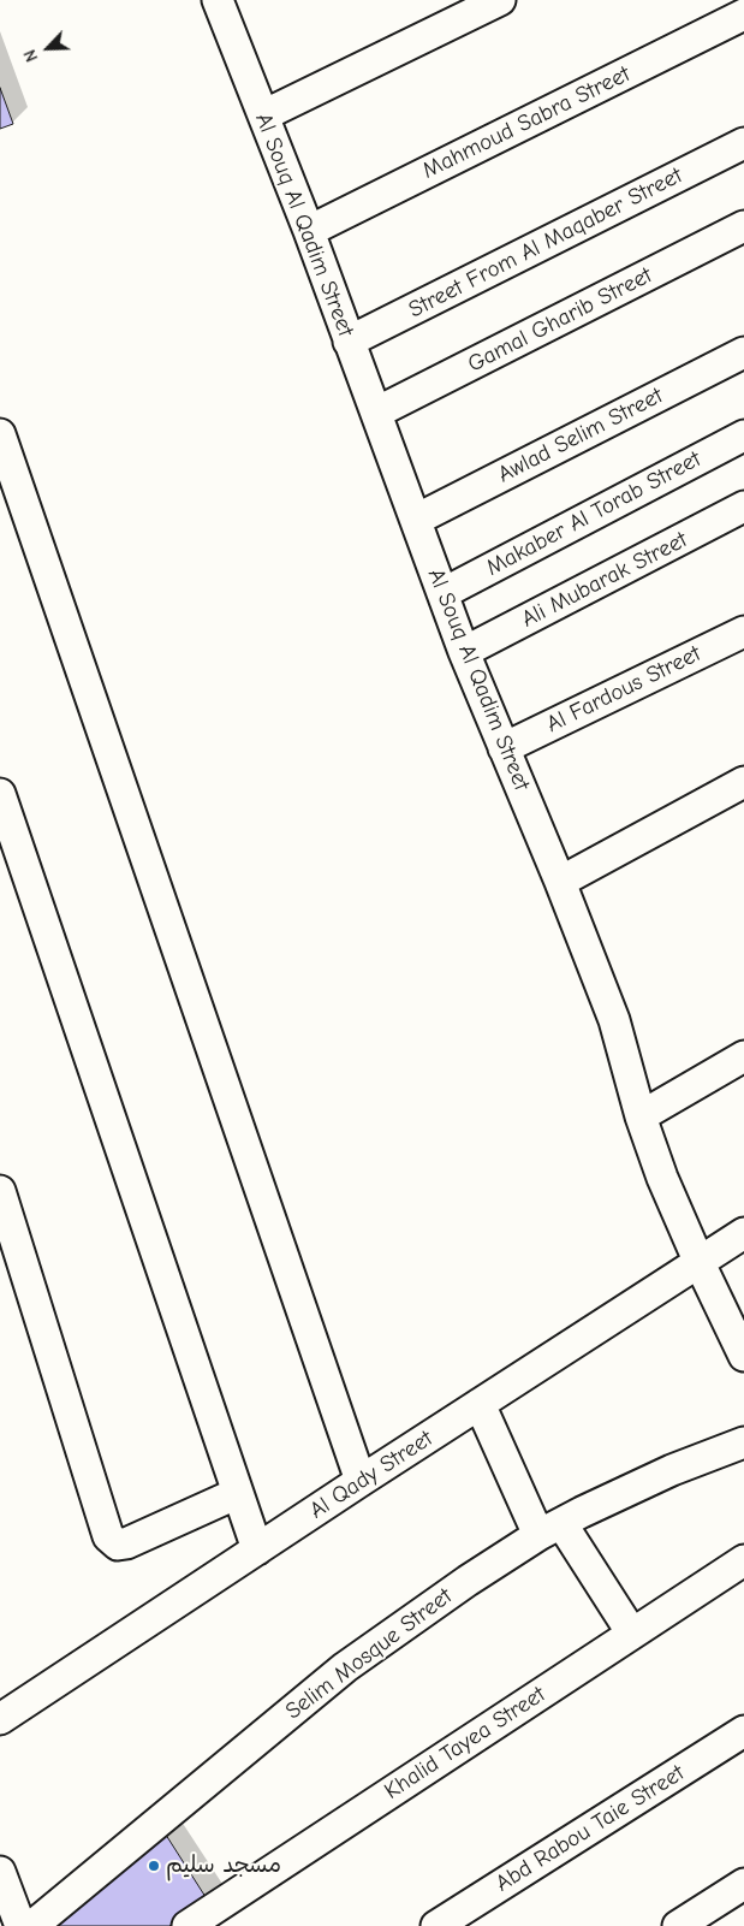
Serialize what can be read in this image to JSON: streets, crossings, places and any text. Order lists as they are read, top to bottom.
{
  "streets": {
    "street": [
      "Mahmoud Sabra Street",
      "Al Souq Al Qadim Street",
      "Street From Al Maqaber Street",
      "Gamal Gharib Street",
      "Awlad Selim Street",
      "Makaber Al Torab Street",
      "Ali Mubarak Street",
      "Al Fardous Street",
      "Al Qady Street",
      "Selim Mosque Street",
      "Khalid Tayea Street",
      "Abd Rabou Taie Street"
    ]
  },
  "crossings": [
    ["Mahmoud Sabra Street", "Al Souq Al Qadim Street"],
    ["Al Souq Al Qadim Street", "Street From Al Maqaber Street"],
    ["Al Souq Al Qadim Street", "Gamal Gharib Street"],
    ["Al Souq Al Qadim Street", "Awlad Selim Street"],
    ["Al Souq Al Qadim Street", "Makaber Al Torab Street"],
    ["Al Souq Al Qadim Street", "Ali Mubarak Street"],
    ["Al Souq Al Qadim Street", "Al Fardous Street"],
    ["Al Souq Al Qadim Street", "Al Qady Street"]
  ],
  "places": ["مسجد سليم"],
  "north": "bottom left"
}
